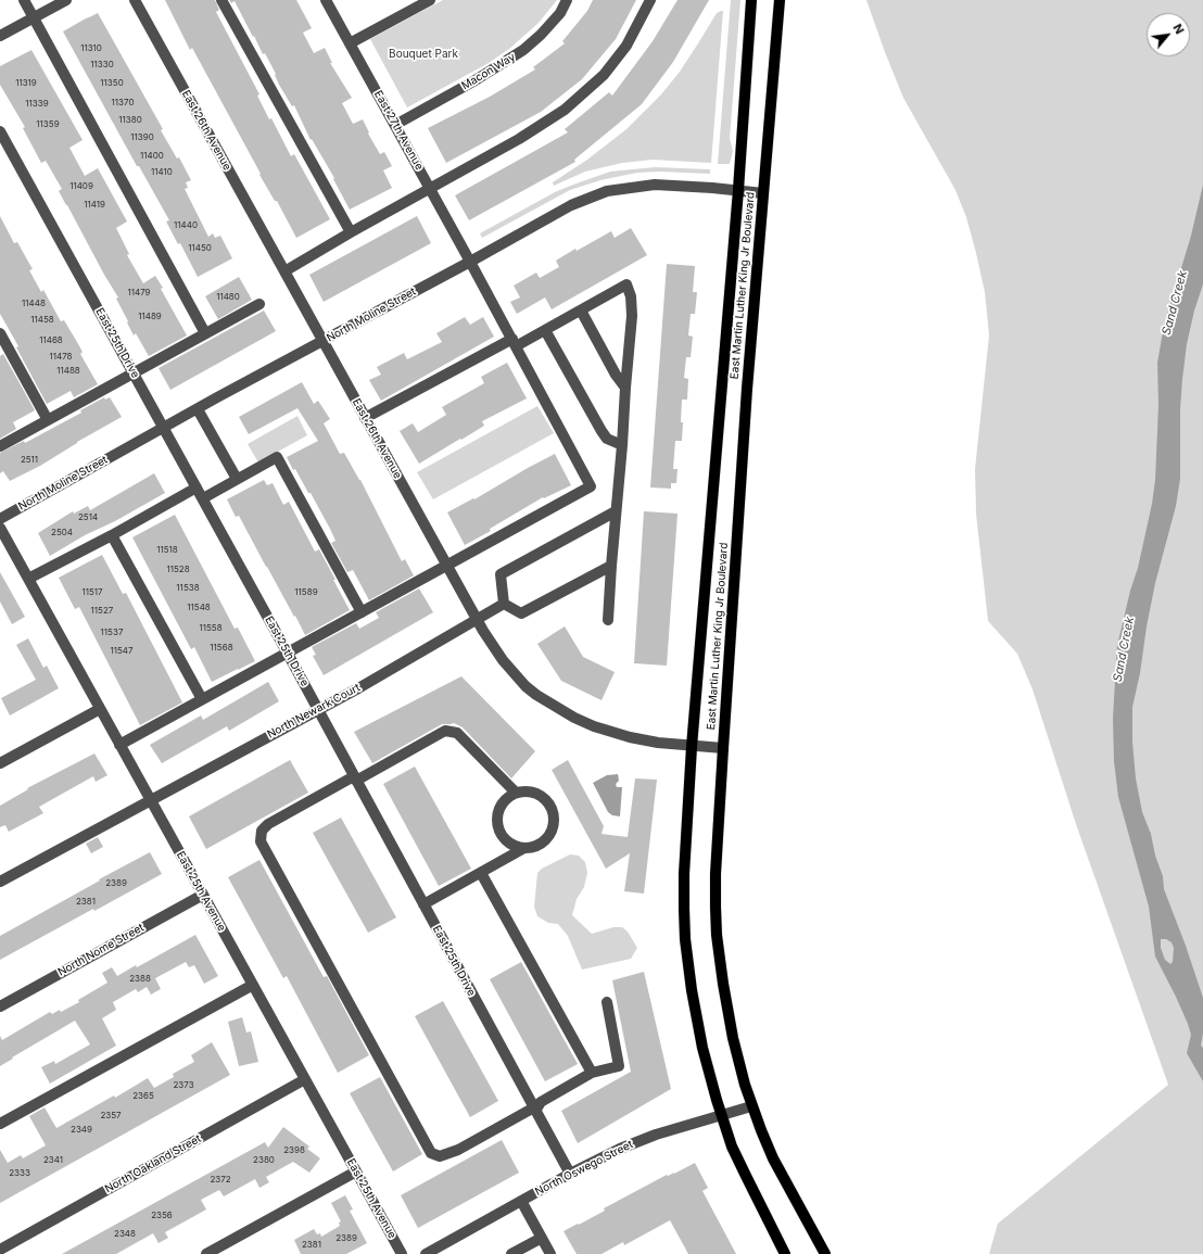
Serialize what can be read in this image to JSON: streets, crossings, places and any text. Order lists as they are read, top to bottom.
{
  "streets": {
    "main road": ["East Martin Luther King Jr Boulevard"],
    "street": [
      "Macon Way",
      "East 26th Avenue",
      "East 27th Avenue",
      "North Moline Street",
      "East 25th Drive",
      "North Newark Court",
      "East 25th Avenue",
      "North Nome Street",
      "North Oakland Street",
      "North Oswego Street"
    ]
  },
  "crossings": [
    ["Macon Way", "East 27th Avenue"],
    ["East 26th Avenue", "East 27th Avenue"],
    ["East 26th Avenue", "East Martin Luther King Jr Boulevard"],
    ["East 26th Avenue", "North Moline Street"],
    ["East 26th Avenue", "North Newark Court"],
    ["East 27th Avenue", "North Moline Street"],
    ["East Martin Luther King Jr Boulevard", "North Moline Street"],
    ["East Martin Luther King Jr Boulevard", "North Oswego Street"],
    ["North Moline Street", "East 25th Drive"],
    ["East 25th Drive", "North Newark Court"],
    ["East 25th Drive", "North Oswego Street"],
    ["North Newark Court", "East 25th Avenue"],
    ["East 25th Avenue", "North Nome Street"],
    ["East 25th Avenue", "North Oakland Street"]
  ],
  "water": ["Sand Creek"],
  "parks": ["Bouquet Park"],
  "house_numbers": [
    "11310",
    "11330",
    "11319",
    "11350",
    "11370",
    "11339",
    "11380",
    "11359",
    "11390",
    "11400",
    "11410",
    "11409",
    "11419",
    "11440",
    "11450",
    "11479",
    "11480",
    "11448",
    "11489",
    "11458",
    "11468",
    "11478",
    "11488",
    "2511",
    "2514",
    "2504",
    "11518",
    "11528",
    "11538",
    "11517",
    "11589",
    "11548",
    "11527",
    "11558",
    "11537",
    "11568",
    "11547",
    "2389",
    "2381",
    "2388",
    "2373",
    "2365",
    "2357",
    "2349",
    "2398",
    "2341",
    "2380",
    "2333",
    "2372",
    "2356",
    "2348",
    "2389",
    "2381"
  ],
  "north": "top right"
}
